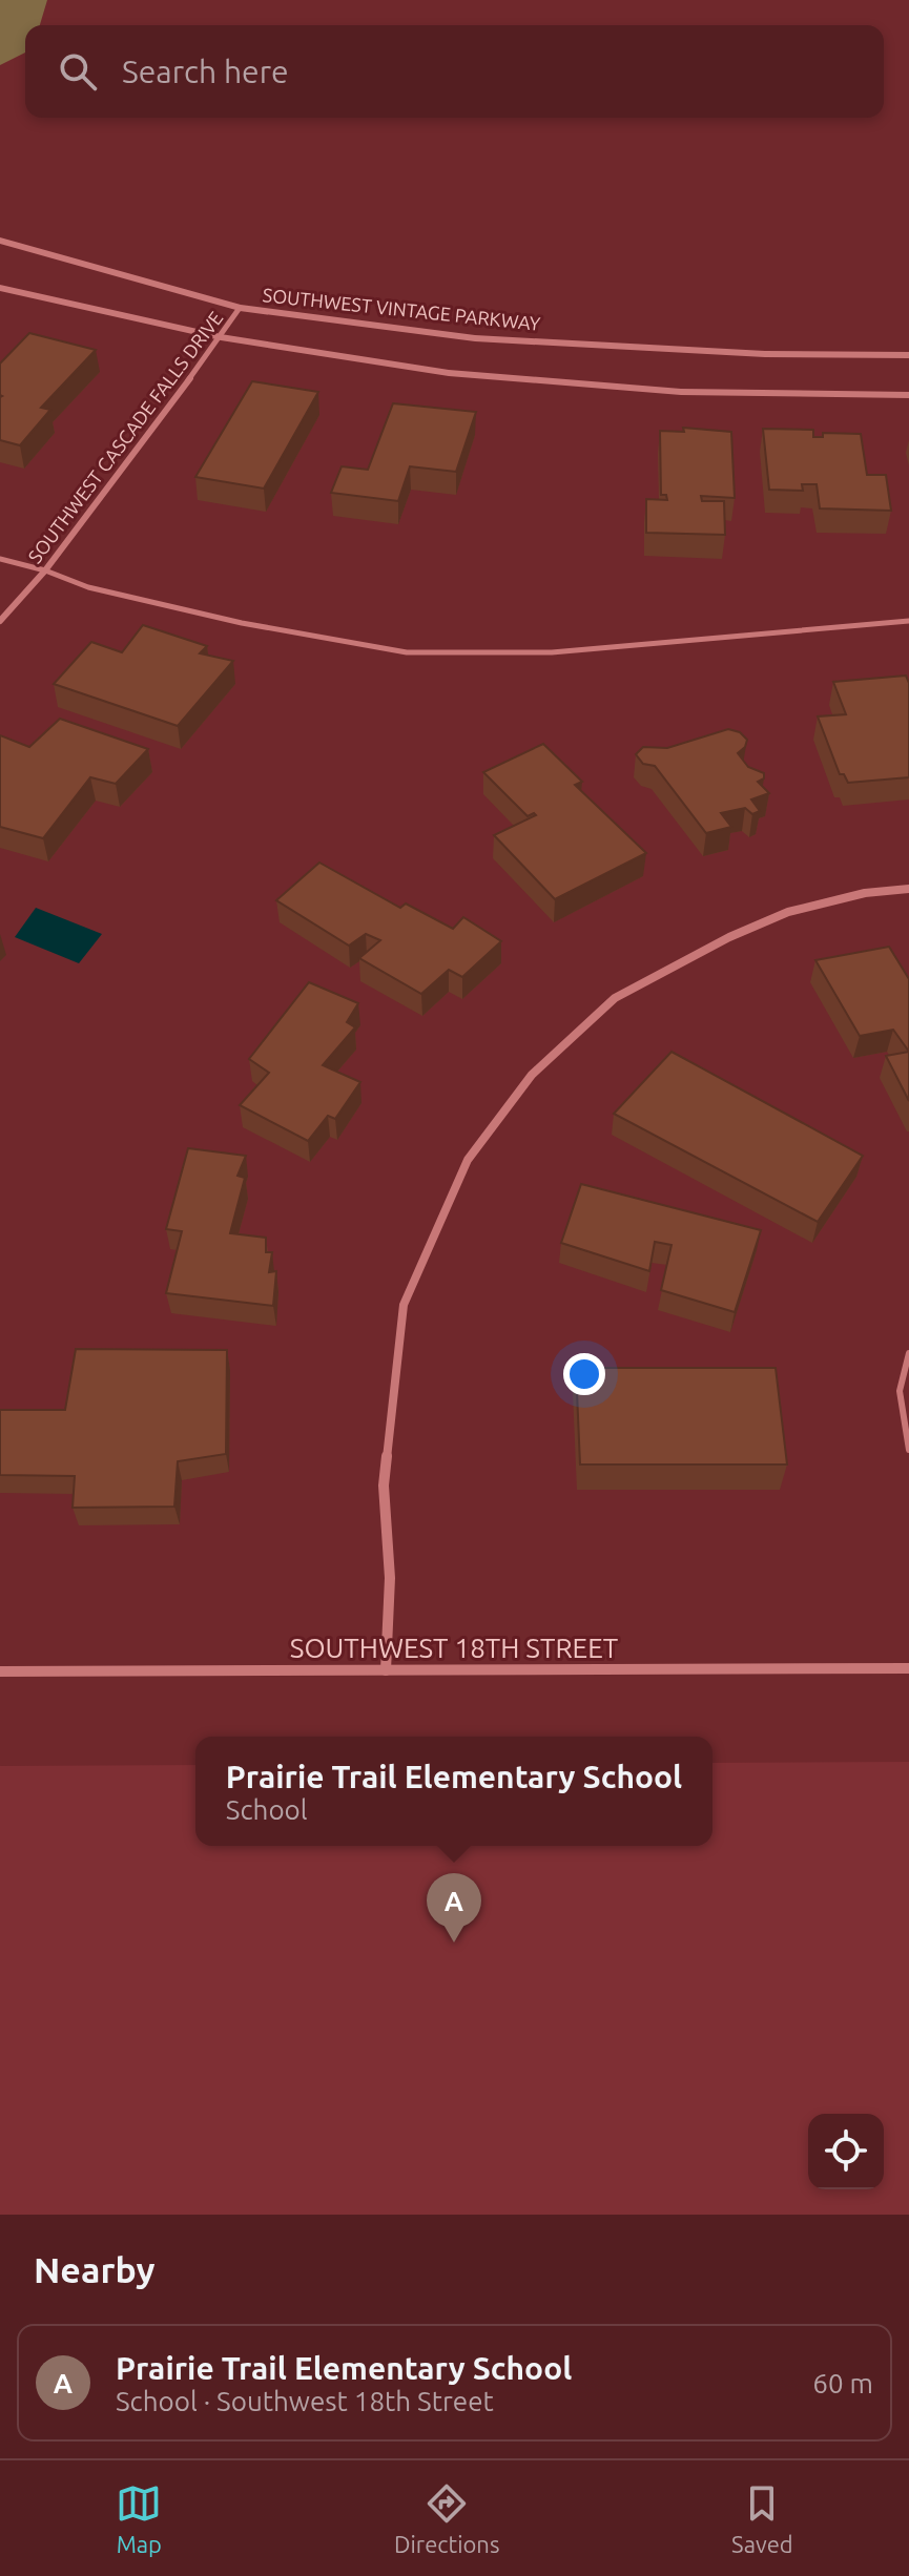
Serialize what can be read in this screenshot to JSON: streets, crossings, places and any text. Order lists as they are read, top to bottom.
{
  "streets": {
    "street": ["SOUTHWEST VINTAGE PARKWAY", "SOUTHWEST CASCADE FALLS DRIVE", "SOUTHWEST 18TH STREET"]
  },
  "crossings": [
    ["SOUTHWEST VINTAGE PARKWAY", "SOUTHWEST CASCADE FALLS DRIVE"]
  ],
  "page": {
    "search": "Search here",
    "popup": ["Prairie Trail Elementary School", "School"],
    "pins": "A",
    "heading": "Nearby",
    "list": [
      {
        "mark": "A",
        "name": "Prairie Trail Elementary School",
        "note": "School · Southwest 18th Street",
        "value": "60 m"
      }
    ],
    "nav": ["Map", "Directions", "Saved"]
  }
}
